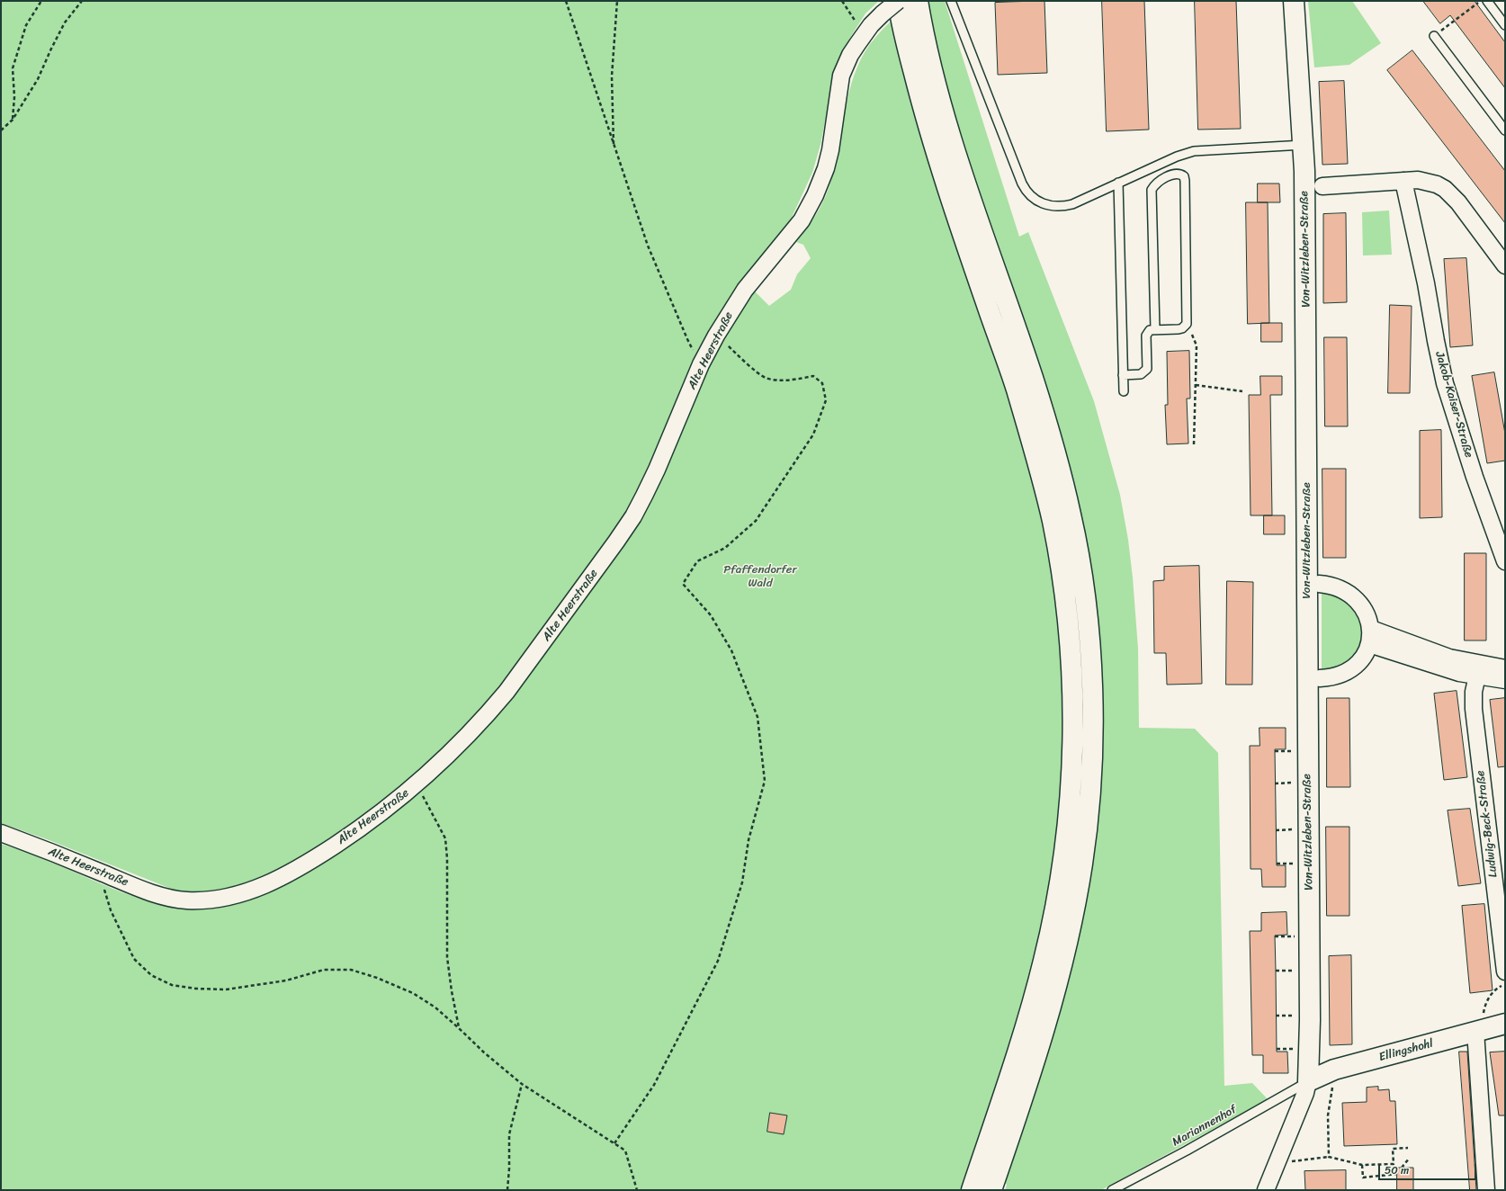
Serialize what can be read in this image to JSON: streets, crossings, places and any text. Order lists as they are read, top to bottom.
{
  "streets": {
    "main road": ["Von-Witzleben-Straße", "Ellingshohl"],
    "street": ["Alte Heerstraße", "Jakob-Kaiser-Straße", "Ludwig-Beck-Straße"],
    "lane": ["Mariannenhof"]
  },
  "crossings": [
    ["Von-Witzleben-Straße", "Ellingshohl"],
    ["Von-Witzleben-Straße", "Mariannenhof"],
    ["Ellingshohl", "Mariannenhof"]
  ],
  "parks": ["Pfaffendorfer Wald"],
  "scale_bar": "50 m"
}
